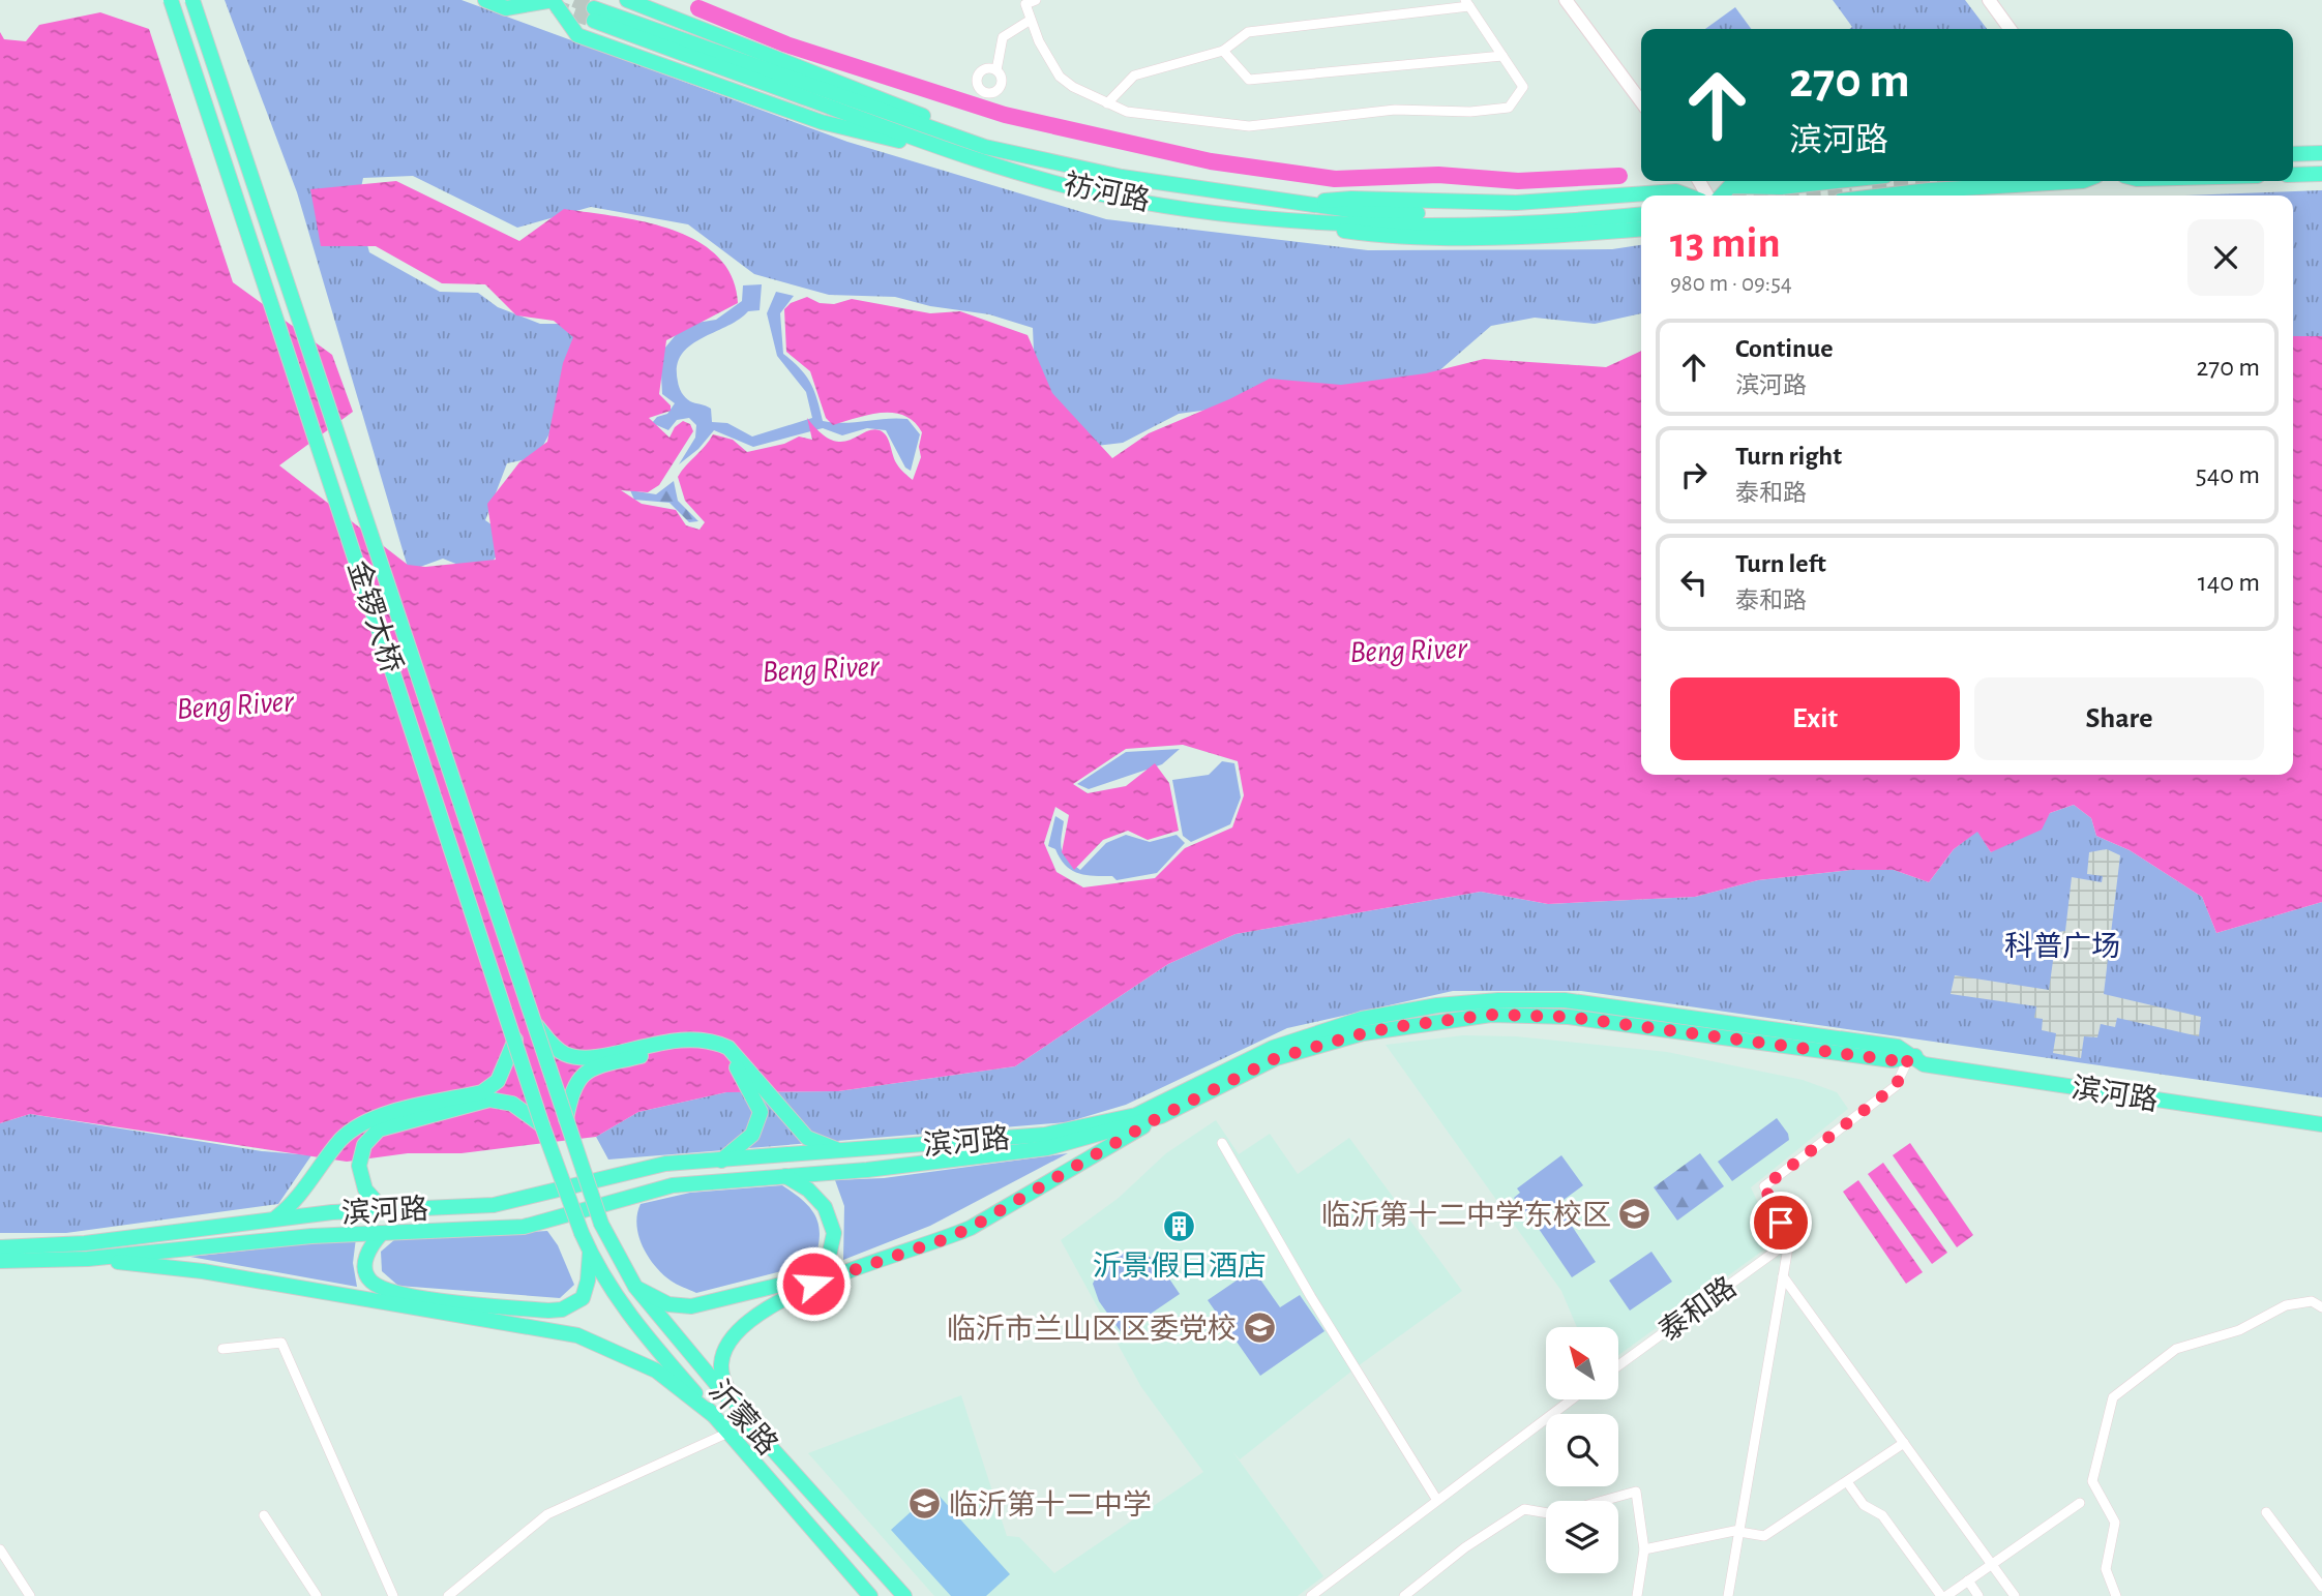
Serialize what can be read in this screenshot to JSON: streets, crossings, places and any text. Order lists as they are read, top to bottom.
{
  "streets": {
    "main road": [
      "祊河路",
      "金锣大桥",
      "滨河路",
      "沂蒙路"
    ],
    "street": ["泰和路"]
  },
  "crossings": [
    ["金锣大桥", "沂蒙路"]
  ],
  "water": ["Beng River"],
  "parks": ["科普广场"],
  "places": {
    "school or university": ["临沂第十二中学东校区", "临沂市兰山区区委党校", "临沂第十二中学"],
    "building": ["沂景假日酒店"]
  },
  "north": "top left",
  "page": {
    "turn": ["270 m", "滨河路"],
    "heading": ["13 min", "980 m · 09:54"],
    "list": [
      {
        "name": "Continue",
        "note": "滨河路",
        "value": "270 m"
      },
      {
        "name": "Turn right",
        "note": "泰和路",
        "value": "540 m"
      },
      {
        "name": "Turn left",
        "note": "泰和路",
        "value": "140 m"
      }
    ],
    "buttons": ["Exit", "Share"]
  }
}
